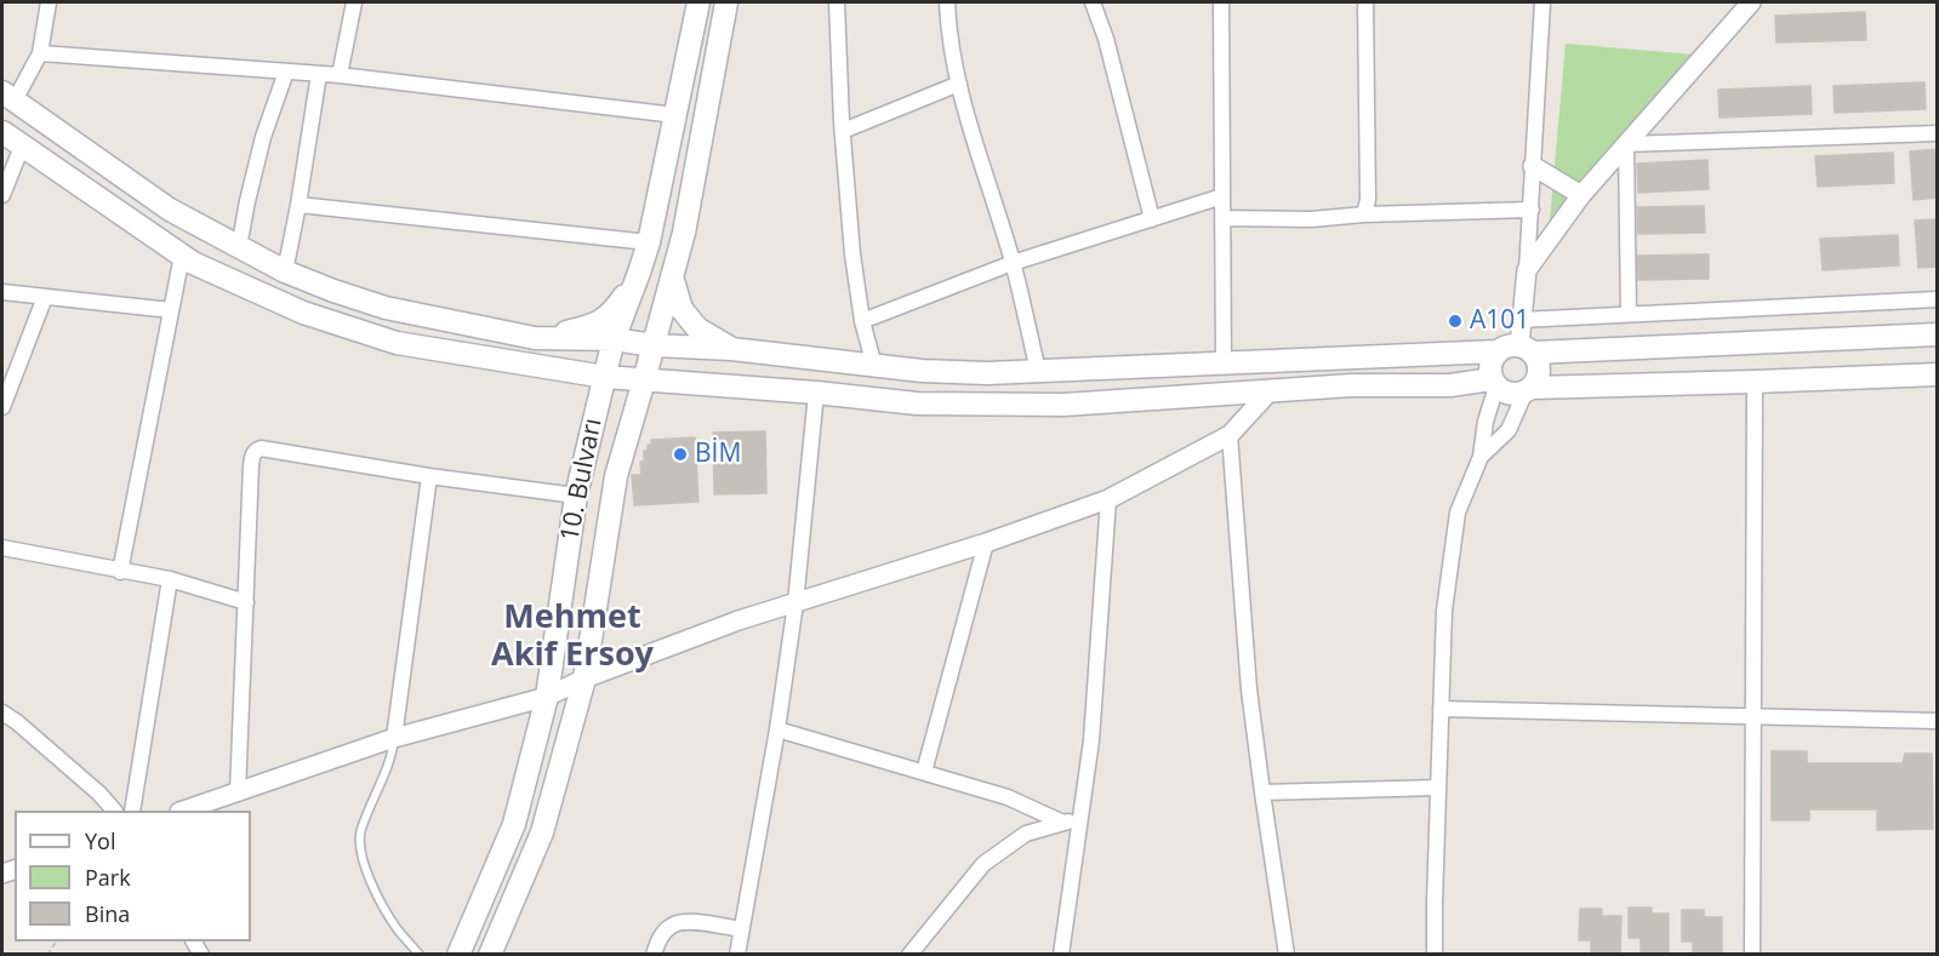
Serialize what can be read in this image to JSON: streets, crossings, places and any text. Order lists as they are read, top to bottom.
{
  "streets": {
    "main road": ["10. Bulvarı"]
  },
  "districts": ["Mehmet Akif Ersoy"],
  "places": ["A101", "BİM"],
  "legend": ["Yol", "Park", "Bina"]
}
